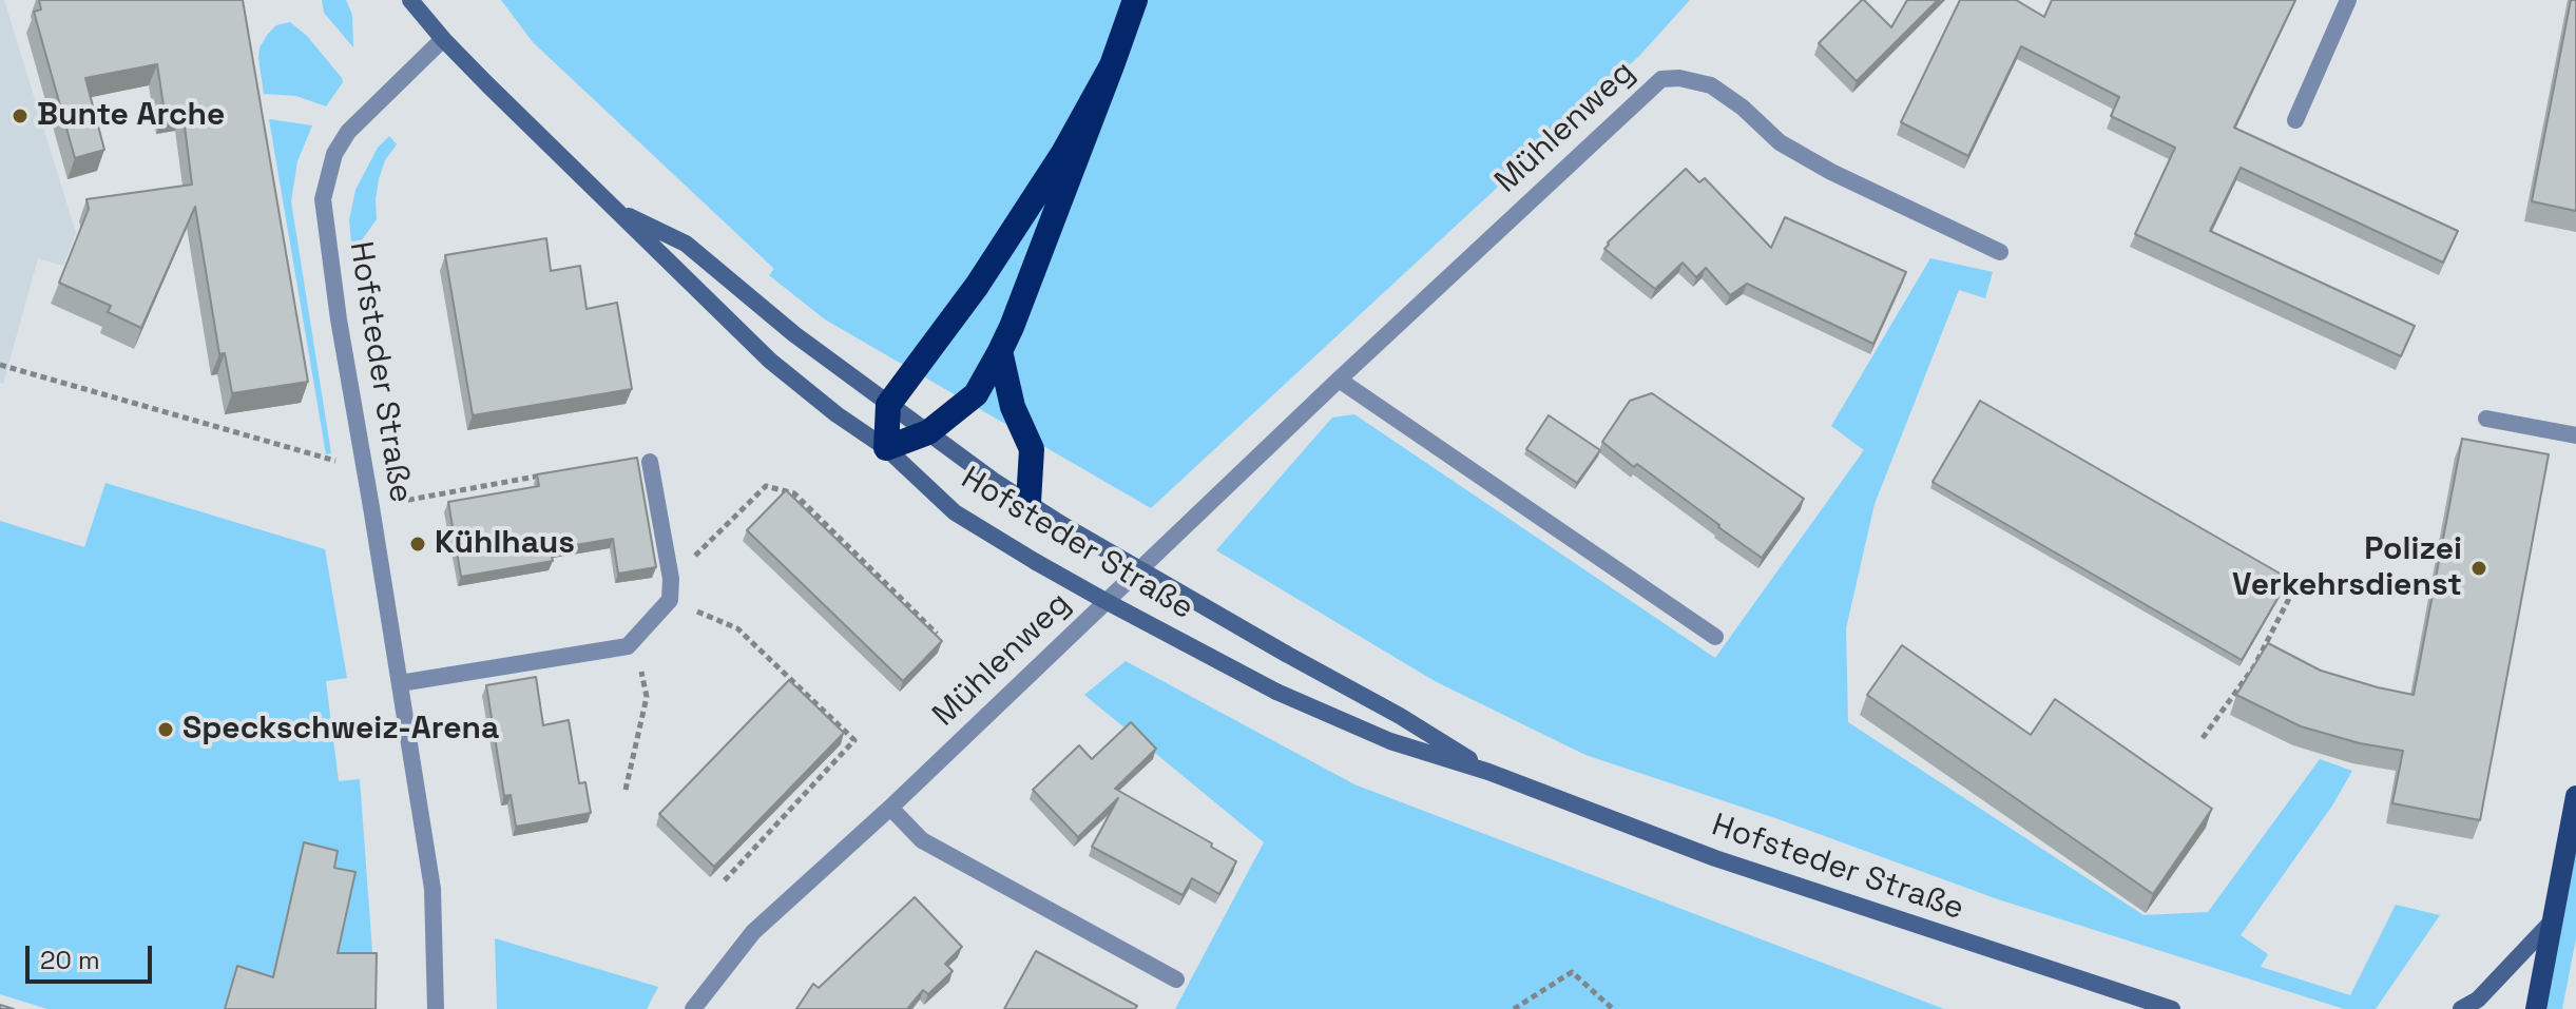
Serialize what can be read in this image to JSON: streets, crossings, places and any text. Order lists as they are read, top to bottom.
{
  "streets": {
    "street": ["Mühlenweg", "Hofsteder Straße"]
  },
  "places": [
    "Bunte Arche",
    "Kühlhaus",
    "Polizei Verkehrsdienst",
    "Speckschweiz-Arena"
  ],
  "scale_bar": "20 m"
}
